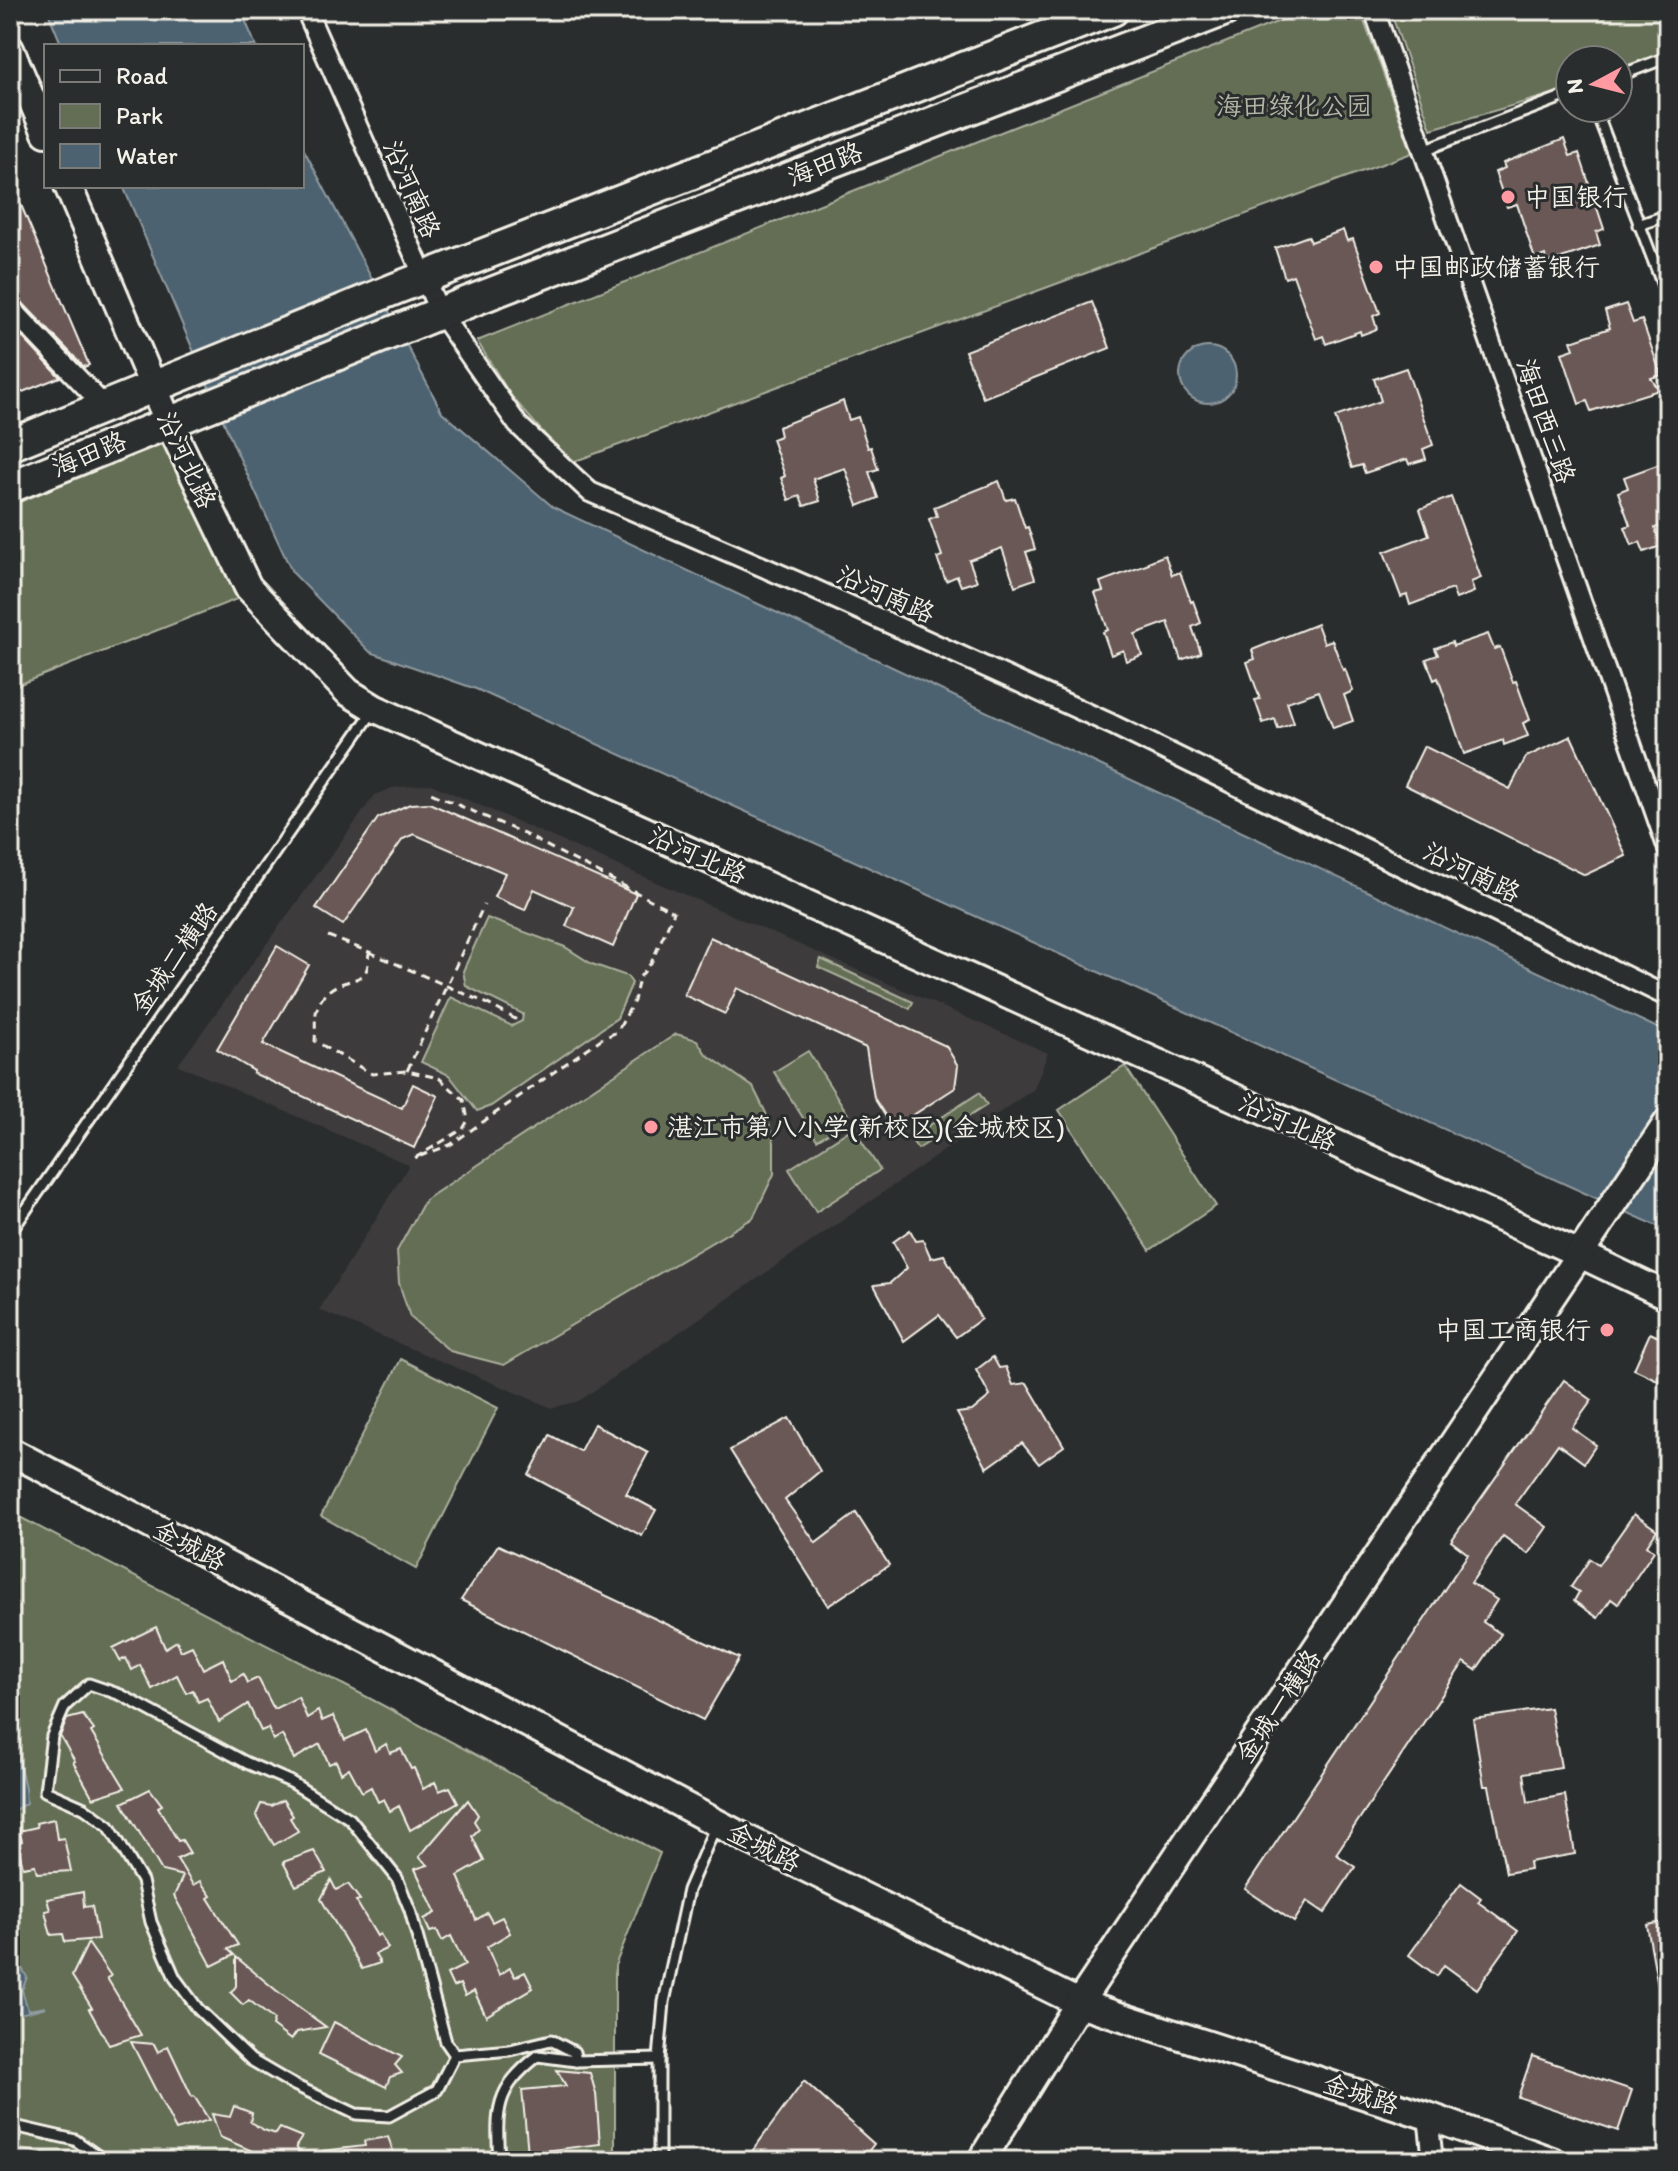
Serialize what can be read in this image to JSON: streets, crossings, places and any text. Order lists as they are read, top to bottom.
{
  "streets": {
    "main road": ["海田路"],
    "street": [
      "沿河南路",
      "海田西三路",
      "沿河北路",
      "金城路",
      "金城一横路"
    ],
    "lane": ["金城二横路"]
  },
  "crossings": [
    ["海田路", "沿河南路"],
    ["海田路", "沿河北路"],
    ["沿河北路", "金城二横路"],
    ["沿河北路", "金城一横路"],
    ["金城路", "金城一横路"]
  ],
  "parks": ["海田绿化公园"],
  "places": [
    "中国银行",
    "中国邮政储蓄银行",
    "湛江市第八小学(新校区)(金城校区)",
    "中国工商银行"
  ],
  "legend": ["Road", "Park", "Water"],
  "north": "left"
}
